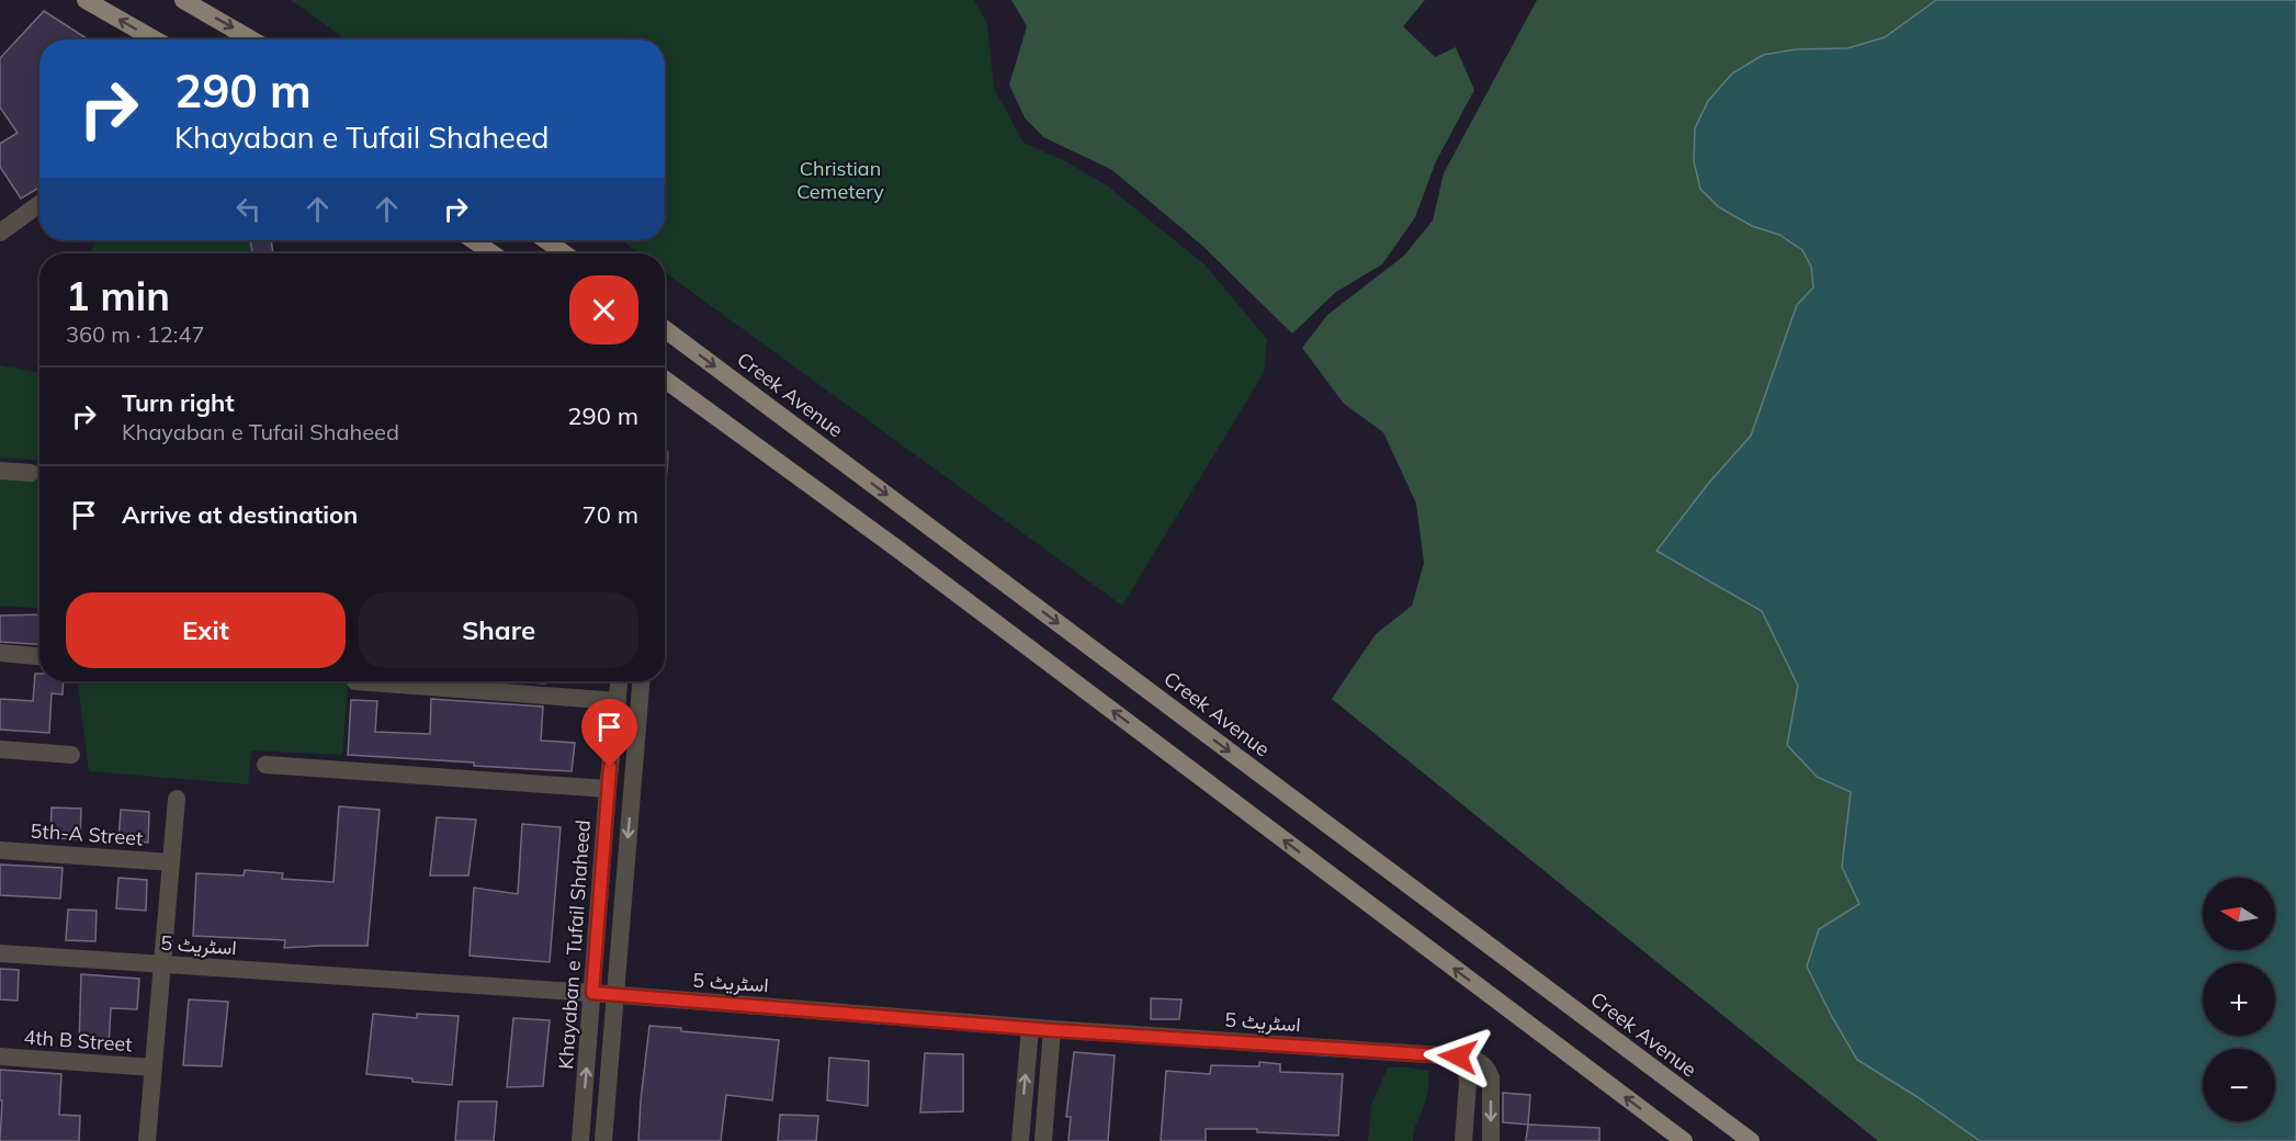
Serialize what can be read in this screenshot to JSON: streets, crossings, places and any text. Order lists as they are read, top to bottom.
{
  "streets": {
    "main road": ["Creek Avenue"],
    "street": [
      "5th-A Street",
      "Khayaban e Tufail Shaheed",
      "اسٹریٹ 5",
      "4th B Street"
    ]
  },
  "crossings": [
    ["Khayaban e Tufail Shaheed", "اسٹریٹ 5"]
  ],
  "parks": ["Christian Cemetery"],
  "north": "left",
  "page": {
    "turn": ["290 m", "Khayaban e Tufail Shaheed"],
    "heading": ["1 min", "360 m · 12:47"],
    "list": [
      {
        "name": "Turn right",
        "note": "Khayaban e Tufail Shaheed",
        "value": "290 m"
      },
      {
        "name": "Arrive at destination",
        "value": "70 m"
      }
    ],
    "buttons": ["Exit", "Share"],
    "map_buttons": ["+", "−"]
  }
}
